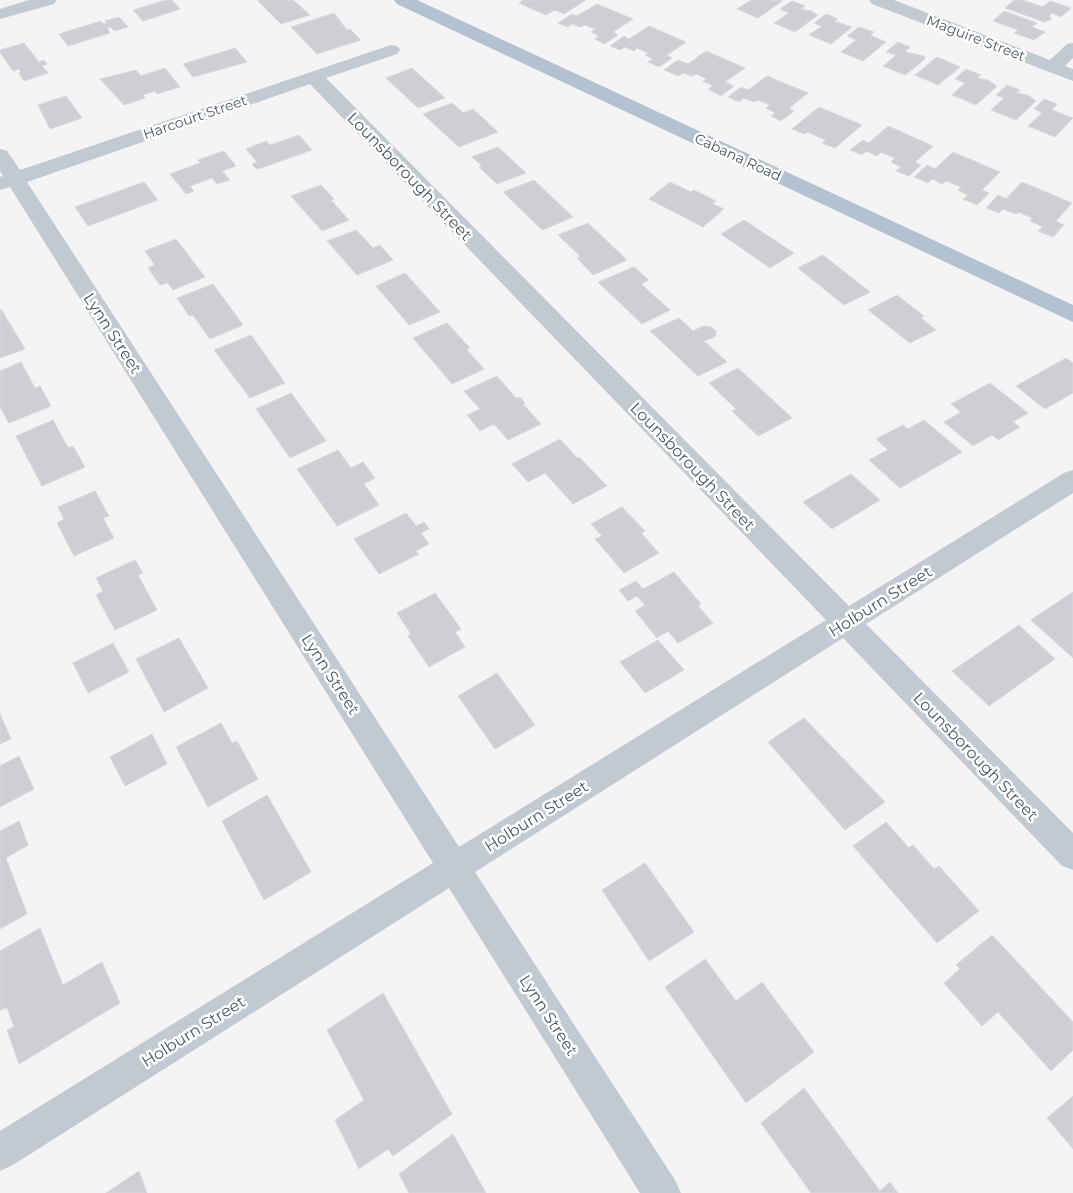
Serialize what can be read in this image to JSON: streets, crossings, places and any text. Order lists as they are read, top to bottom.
{
  "streets": {
    "main road": ["Cabana Road"],
    "street": [
      "Maguire Street",
      "Harcourt Street",
      "Lounsborough Street",
      "Lynn Street",
      "Holburn Street"
    ]
  },
  "crossings": [
    ["Harcourt Street", "Lounsborough Street"],
    ["Harcourt Street", "Lynn Street"],
    ["Lounsborough Street", "Holburn Street"],
    ["Lynn Street", "Holburn Street"]
  ]
}
